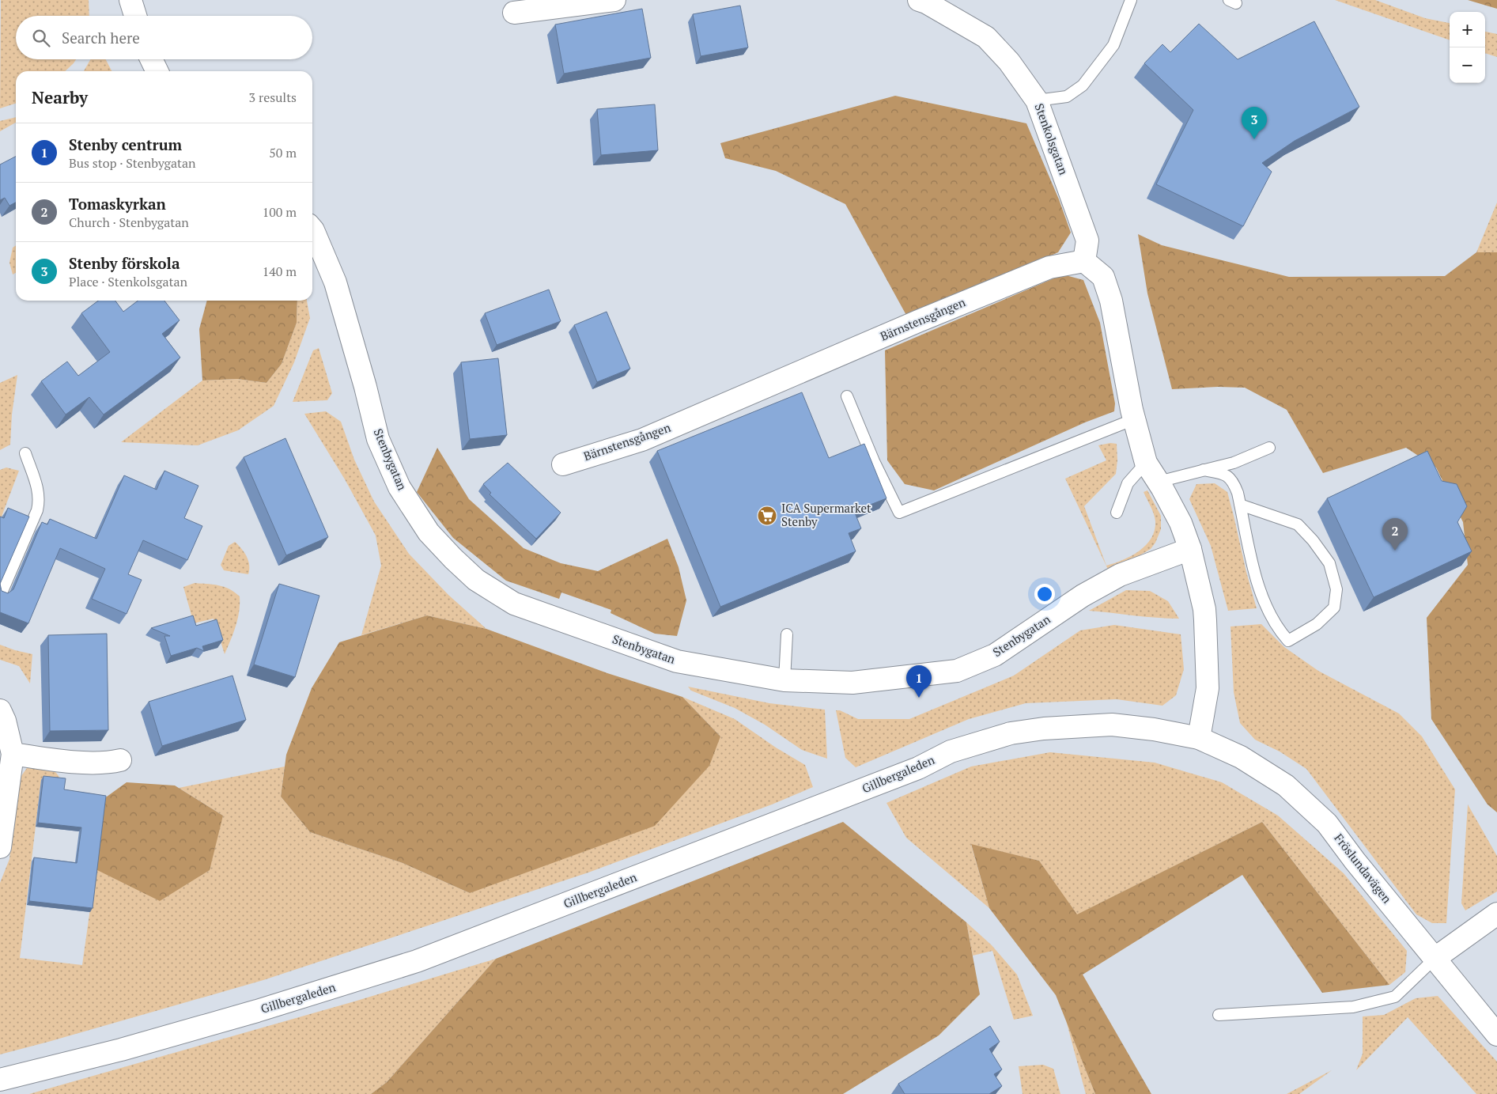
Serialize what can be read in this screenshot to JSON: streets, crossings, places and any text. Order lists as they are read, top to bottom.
{
  "streets": {
    "street": [
      "Stenkolsgatan",
      "Bärnstensgången",
      "Stenbygatan",
      "Gillbergaleden",
      "Fröslundavägen"
    ]
  },
  "crossings": [
    ["Stenkolsgatan", "Bärnstensgången"],
    ["Gillbergaleden", "Fröslundavägen"]
  ],
  "places": {
    "supermarket": ["ICA Supermarket Stenby"]
  },
  "page": {
    "map_buttons": ["+", "−"],
    "search": "Search here",
    "heading": ["Nearby", "3 results"],
    "pins": ["3", "2", "1"],
    "list": [
      {
        "mark": "1",
        "name": "Stenby centrum",
        "note": "Bus stop · Stenbygatan",
        "value": "50 m"
      },
      {
        "mark": "2",
        "name": "Tomaskyrkan",
        "note": "Church · Stenbygatan",
        "value": "100 m"
      },
      {
        "mark": "3",
        "name": "Stenby förskola",
        "note": "Place · Stenkolsgatan",
        "value": "140 m"
      }
    ]
  }
}
